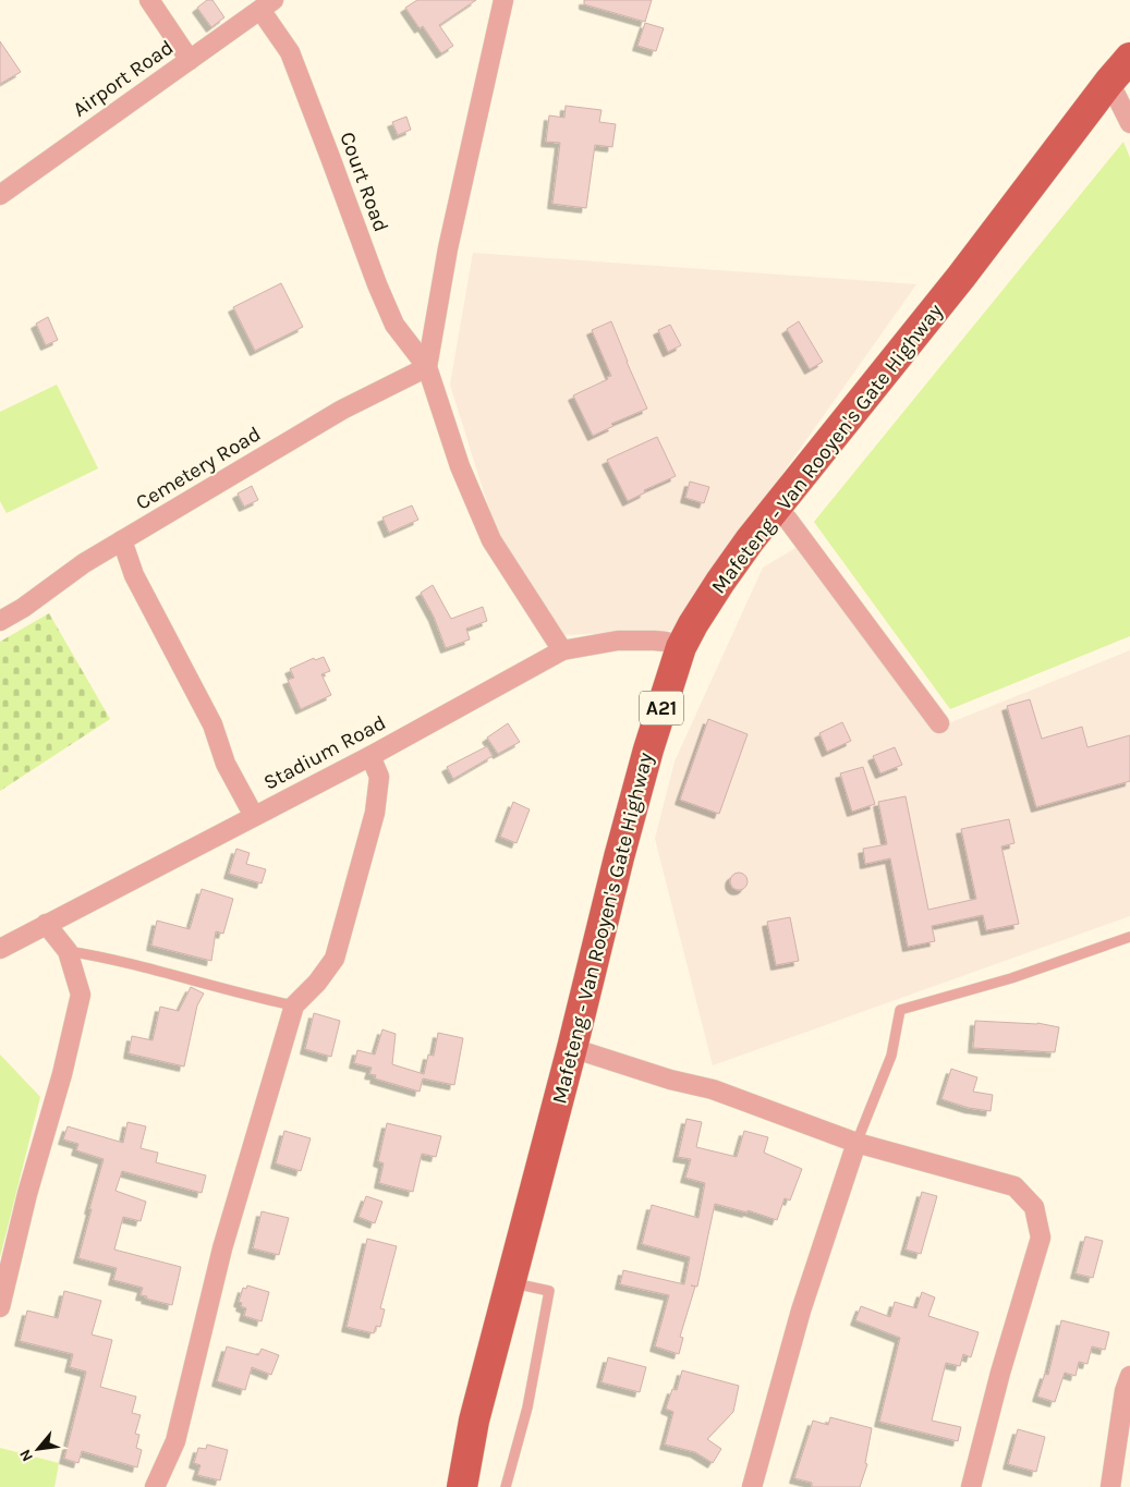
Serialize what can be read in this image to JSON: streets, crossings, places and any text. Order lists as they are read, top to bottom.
{
  "streets": {
    "main road": ["Mafeteng - Van Rooyen's Gate Highway", "A21"],
    "street": [
      "Airport Road",
      "Court Road",
      "Cemetery Road",
      "Stadium Road"
    ]
  },
  "crossings": [
    ["Airport Road", "Court Road"],
    ["Court Road", "Cemetery Road"],
    ["Mafeteng - Van Rooyen's Gate Highway", "Stadium Road"]
  ],
  "north": "bottom left"
}
